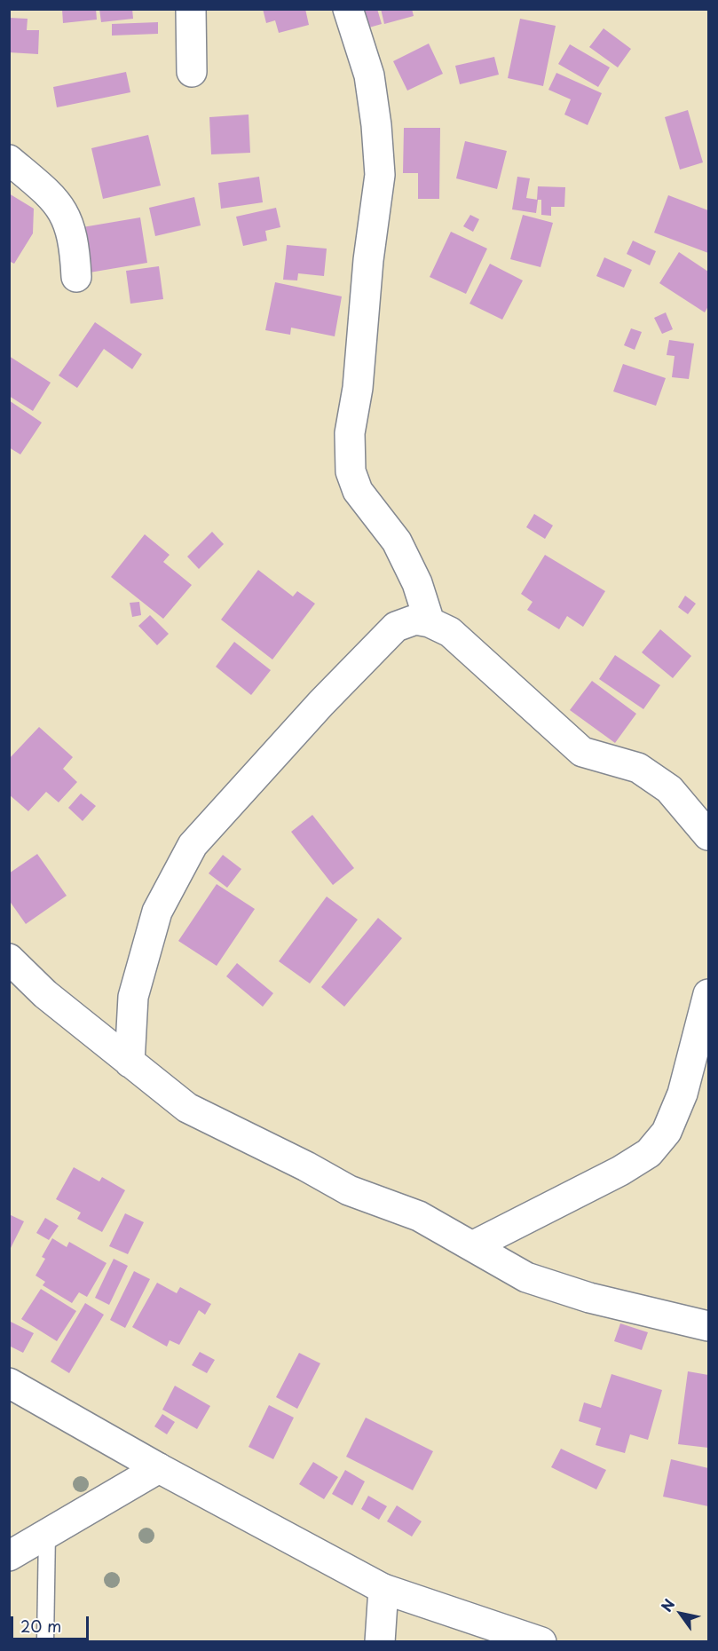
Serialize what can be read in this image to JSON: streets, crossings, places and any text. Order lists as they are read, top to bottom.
{
  "scale_bar": "20 m",
  "north": "top left"
}
